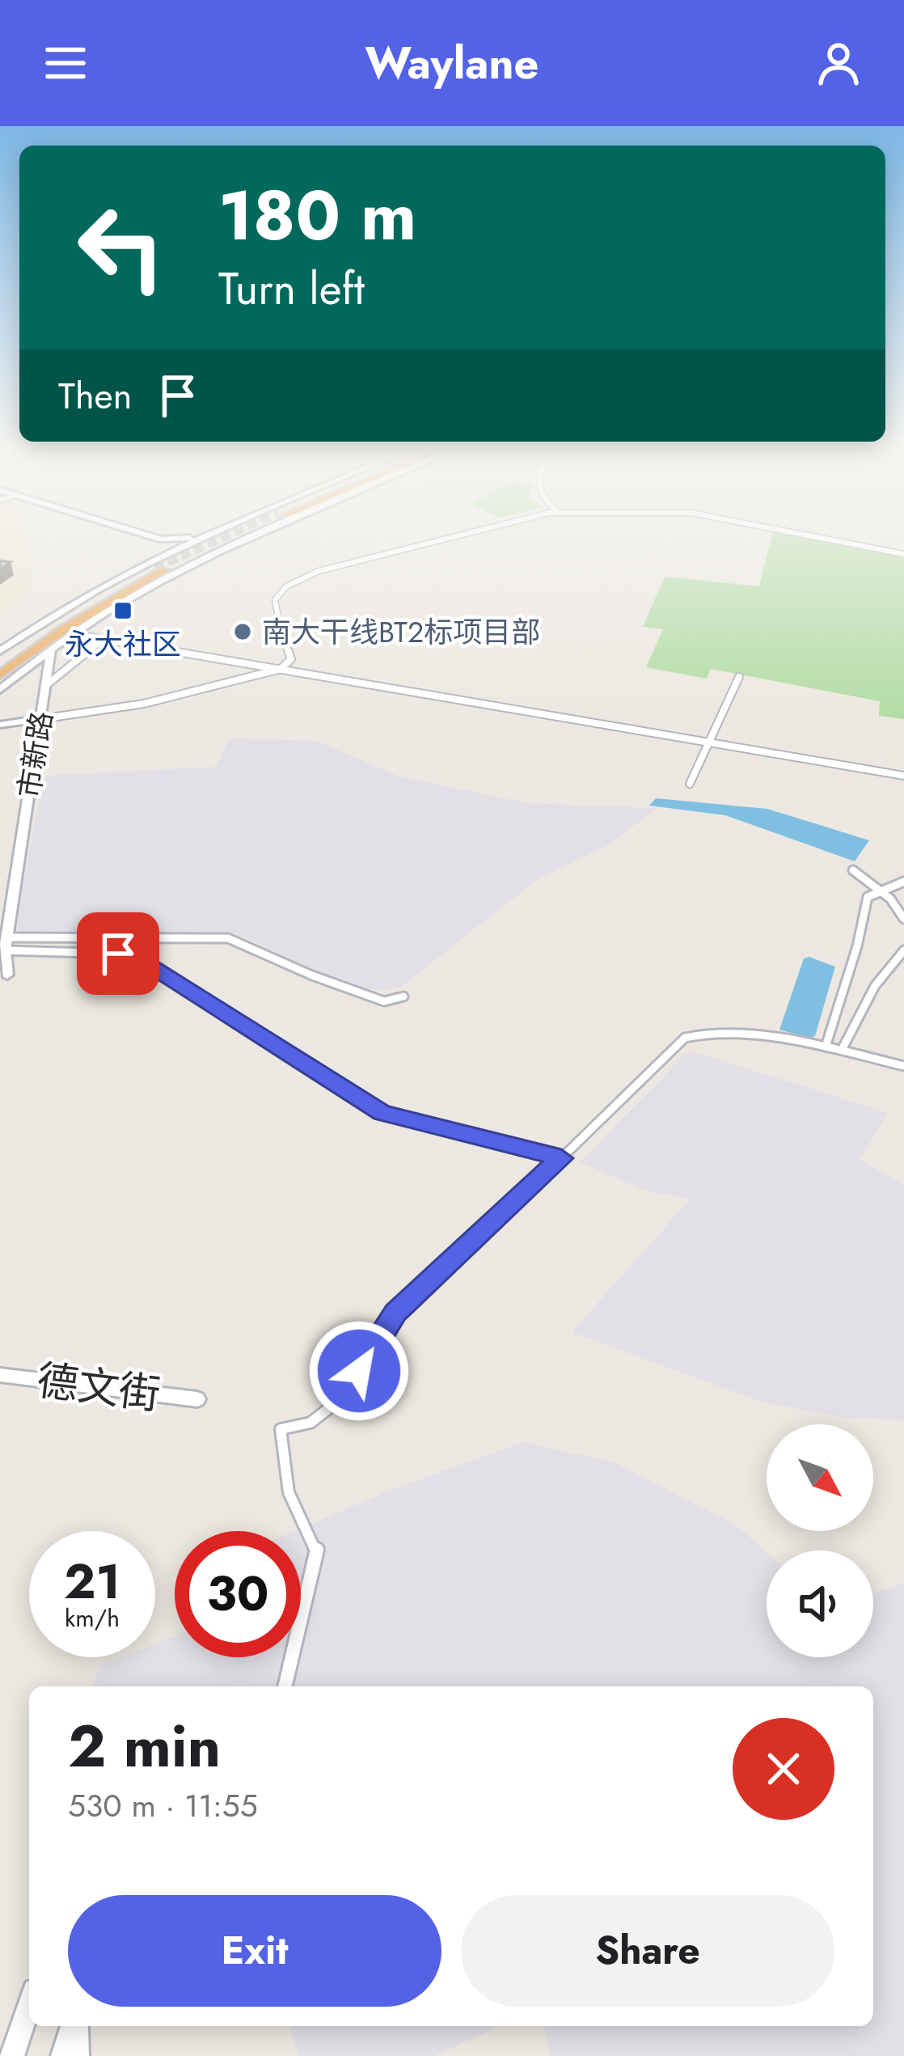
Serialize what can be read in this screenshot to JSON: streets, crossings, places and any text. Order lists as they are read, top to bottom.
{
  "streets": {
    "main road": ["市新路", "德文街"]
  },
  "places": {
    "transit": ["永大社区"],
    "other": ["南大干线BT2标项目部"]
  },
  "north": "bottom right",
  "page": {
    "header": "Waylane",
    "turn": ["180 m", "Turn left"],
    "then": "Then",
    "speed": "21 km/h",
    "limit": "30",
    "heading": ["2 min", "530 m · 11:55"],
    "buttons": ["Exit", "Share"]
  }
}
